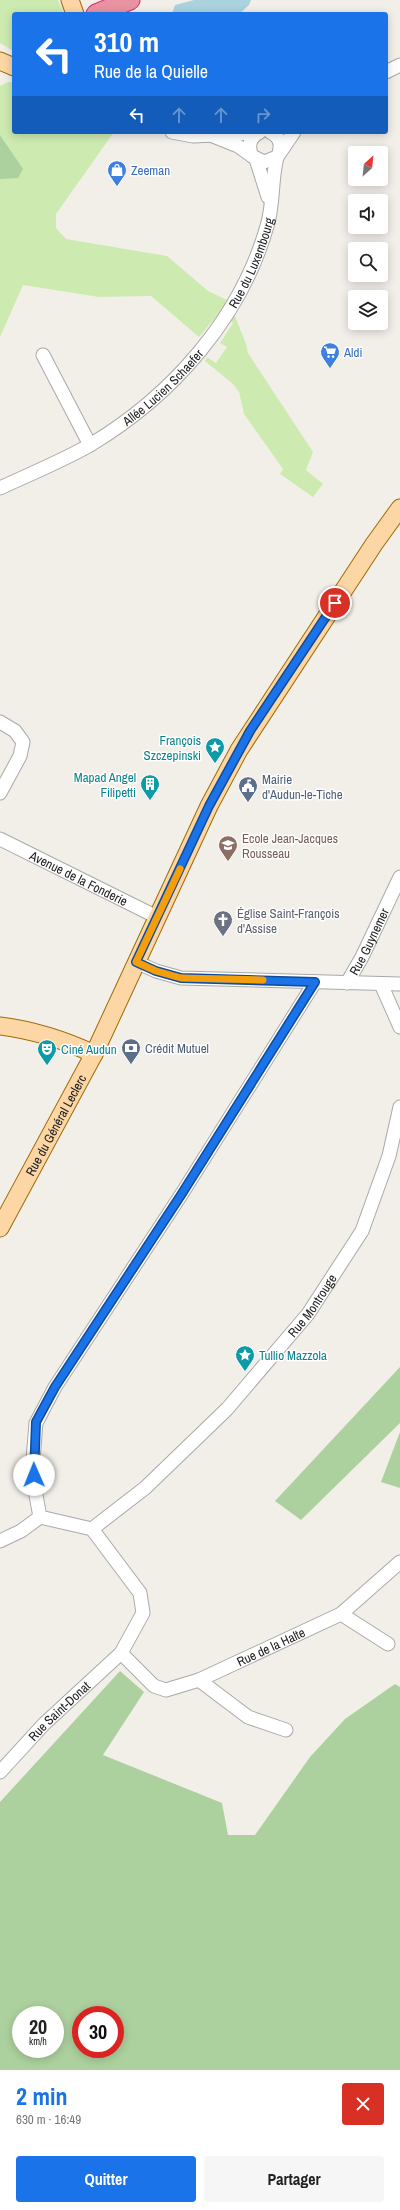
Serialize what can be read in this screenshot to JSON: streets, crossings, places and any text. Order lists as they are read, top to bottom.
{
  "streets": {
    "main road": ["Rue du Général Leclerc"],
    "street": [
      "Rue du Luxembourg",
      "Allée Lucien Schaefer",
      "Avenue de la Fonderie",
      "Rue Guynemer",
      "Rue Montrouge",
      "Rue de la Halte",
      "Rue Saint-Donat"
    ]
  },
  "crossings": [
    ["Rue du Luxembourg", "Allée Lucien Schaefer"],
    ["Avenue de la Fonderie", "Rue du Général Leclerc"],
    ["Rue de la Halte", "Rue Saint-Donat"]
  ],
  "places": {
    "shop": ["Zeeman"],
    "supermarket": ["Aldi"],
    "place": ["François Szczepinski", "Tullio Mazzola"],
    "building": ["Mapad Angel Filipetti"],
    "public building": ["Mairie d'Audun-le-Tiche"],
    "school or university": ["Ecole Jean-Jacques Rousseau"],
    "church": ["Église Saint-François d'Assise"],
    "bank": ["Crédit Mutuel"],
    "theatre": ["Ciné Audun"]
  },
  "north": "top right",
  "page": {
    "turn": ["310 m", "Rue de la Quielle"],
    "speed": "20 km/h",
    "limit": "30",
    "heading": ["2 min", "630 m · 16:49"],
    "buttons": ["Quitter", "Partager"]
  }
}
